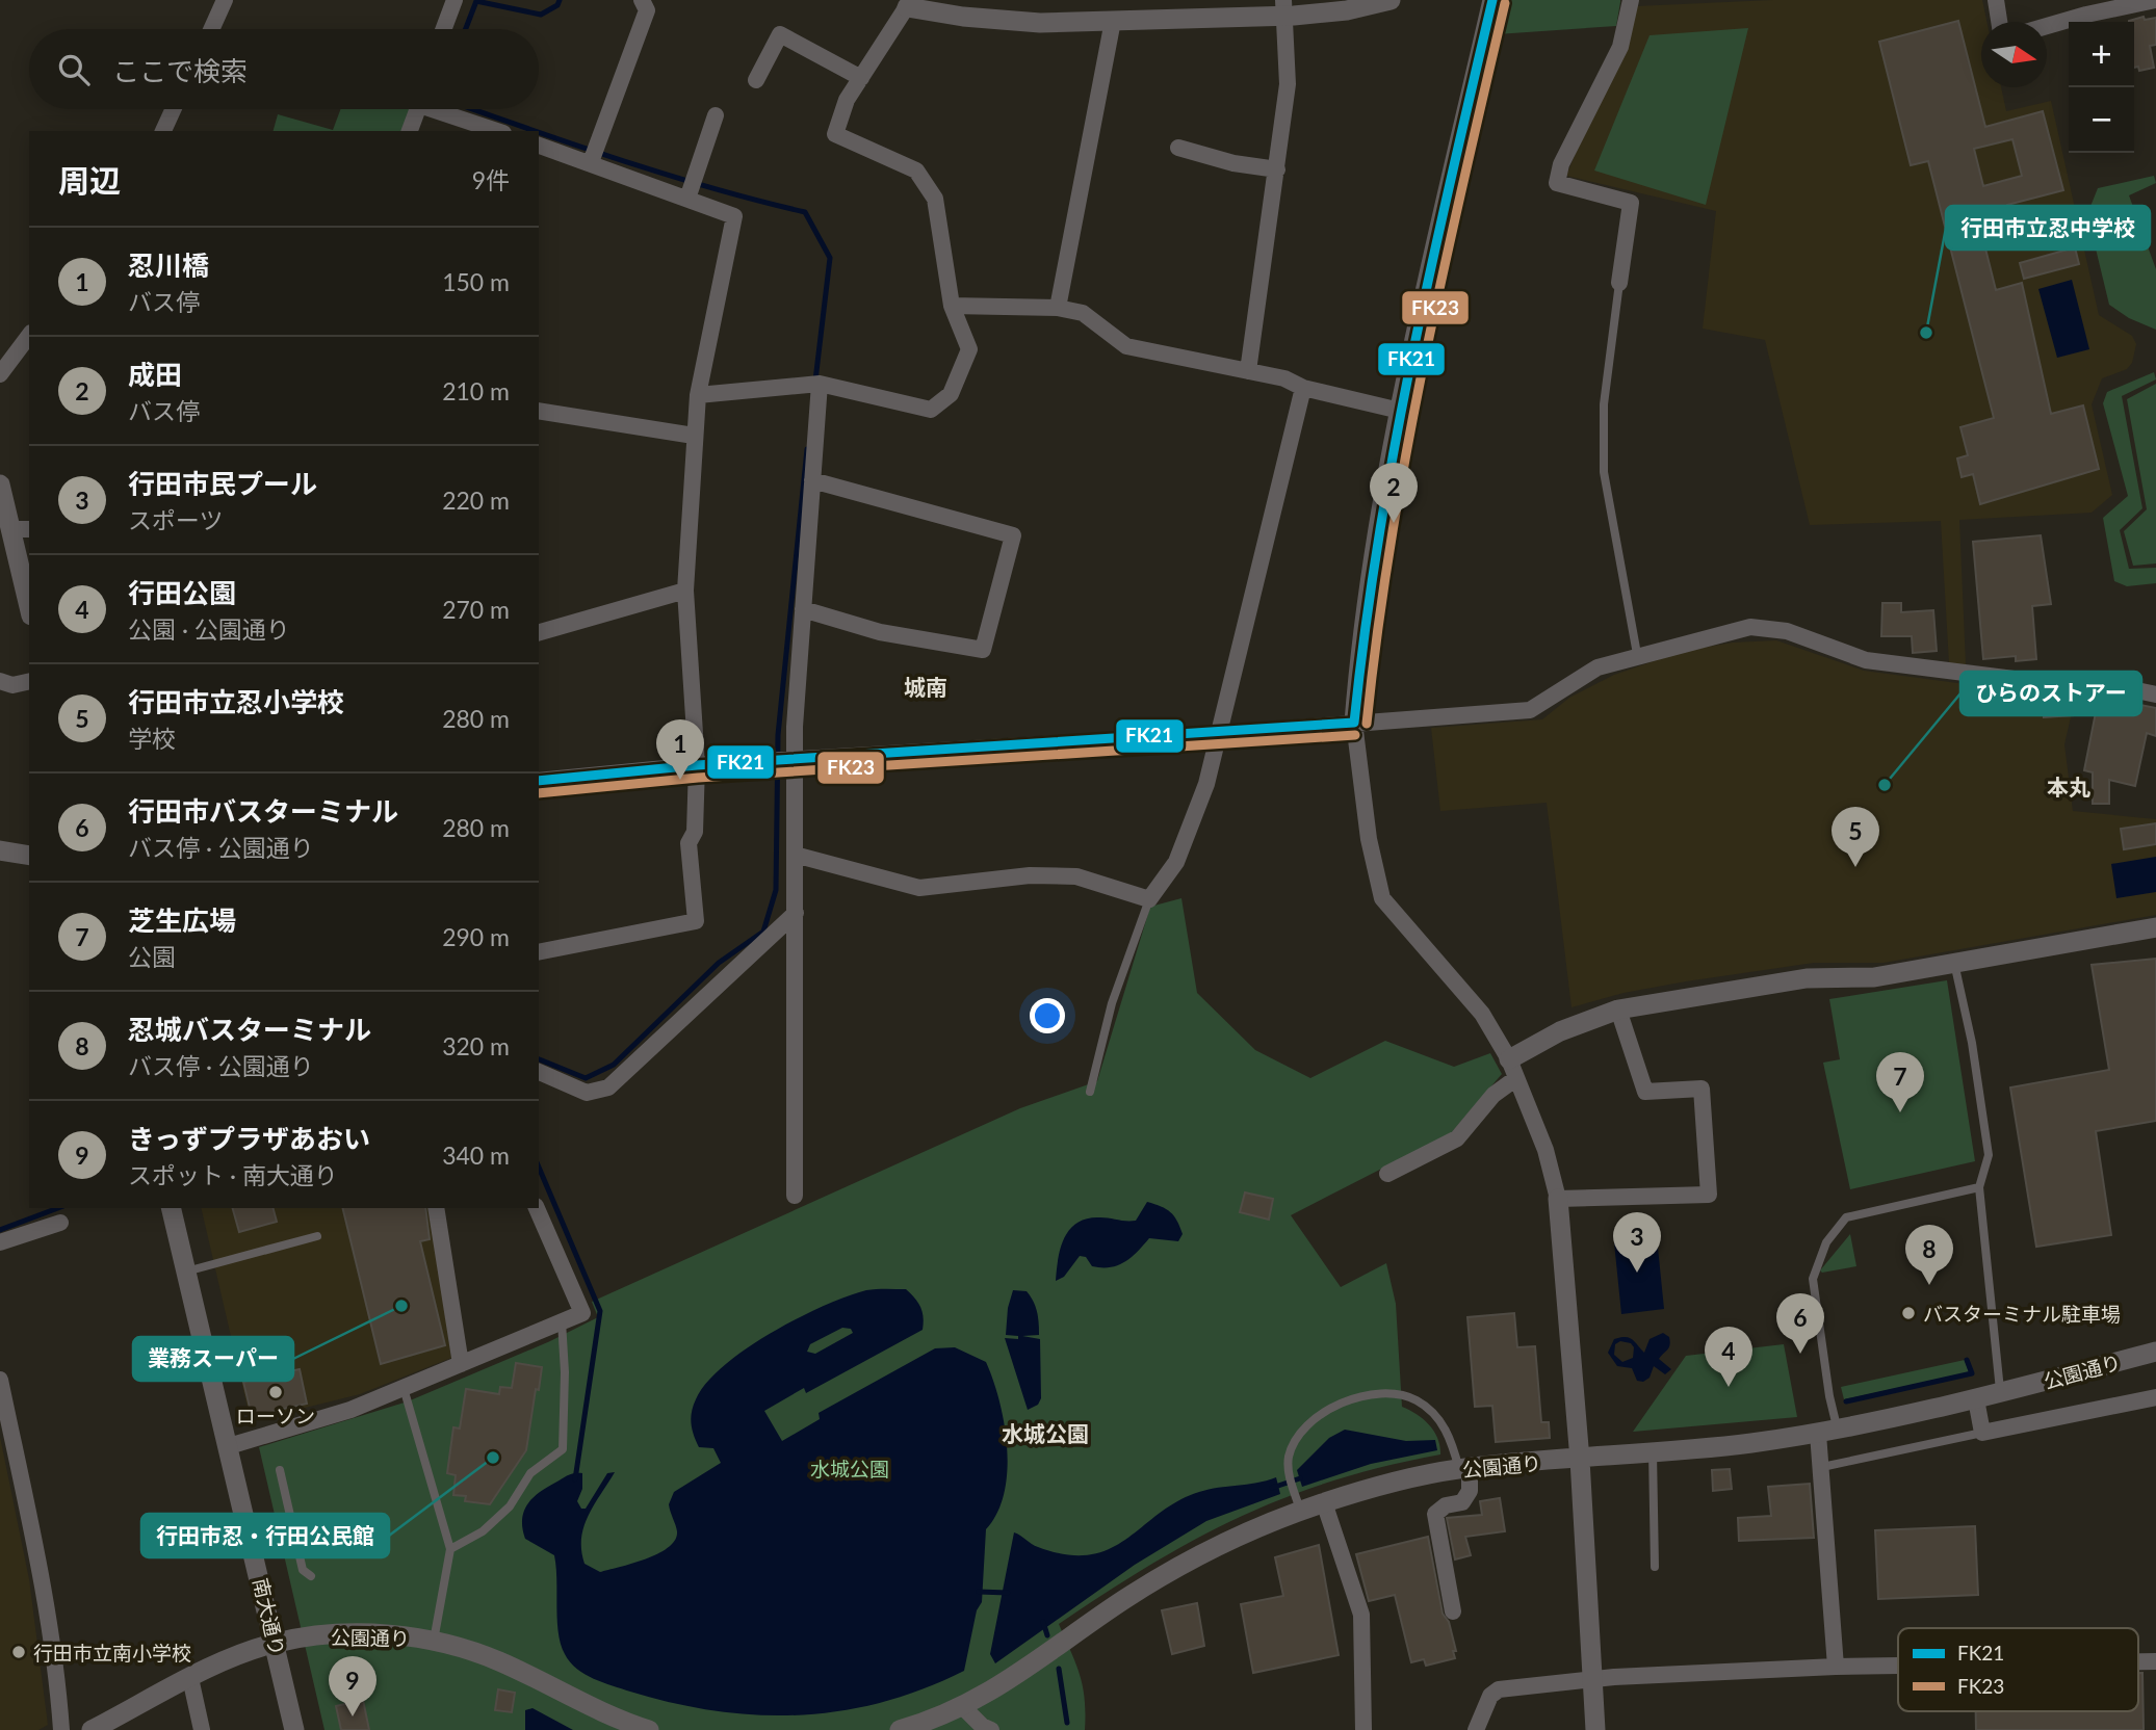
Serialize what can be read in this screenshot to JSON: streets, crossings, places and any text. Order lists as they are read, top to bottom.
{
  "streets": {
    "street": ["公園通り", "南大通り"]
  },
  "crossings": [
    ["公園通り", "南大通り"]
  ],
  "districts": ["城南", "本丸", "水城公園"],
  "parks": ["水城公園"],
  "places": [
    "行田市立忍中学校",
    "ひらのストアー",
    "業務スーパー",
    "バスターミナル駐車場",
    "ローソン",
    "行田市忍・行田公民館",
    "行田市立南小学校"
  ],
  "lines": ["transit line FK21", "transit line FK23"],
  "legend": ["FK21", "FK23"],
  "north": "right",
  "page": {
    "map_buttons": ["+", "−"],
    "search": "ここで検索",
    "heading": ["周辺", "9件"],
    "list": [
      {
        "mark": "1",
        "name": "忍川橋",
        "note": "バス停",
        "value": "150 m"
      },
      {
        "mark": "2",
        "name": "成田",
        "note": "バス停",
        "value": "210 m"
      },
      {
        "mark": "3",
        "name": "行田市民プール",
        "note": "スポーツ",
        "value": "220 m"
      },
      {
        "mark": "4",
        "name": "行田公園",
        "note": "公園 · 公園通り",
        "value": "270 m"
      },
      {
        "mark": "5",
        "name": "行田市立忍小学校",
        "note": "学校",
        "value": "280 m"
      },
      {
        "mark": "6",
        "name": "行田市バスターミナル",
        "note": "バス停 · 公園通り",
        "value": "280 m"
      },
      {
        "mark": "7",
        "name": "芝生広場",
        "note": "公園",
        "value": "290 m"
      },
      {
        "mark": "8",
        "name": "忍城バスターミナル",
        "note": "バス停 · 公園通り",
        "value": "320 m"
      },
      {
        "mark": "9",
        "name": "きっずプラザあおい",
        "note": "スポット · 南大通り",
        "value": "340 m"
      }
    ],
    "pins": [
      "2",
      "1",
      "5",
      "7",
      "3",
      "8",
      "6",
      "4",
      "9"
    ]
  }
}
